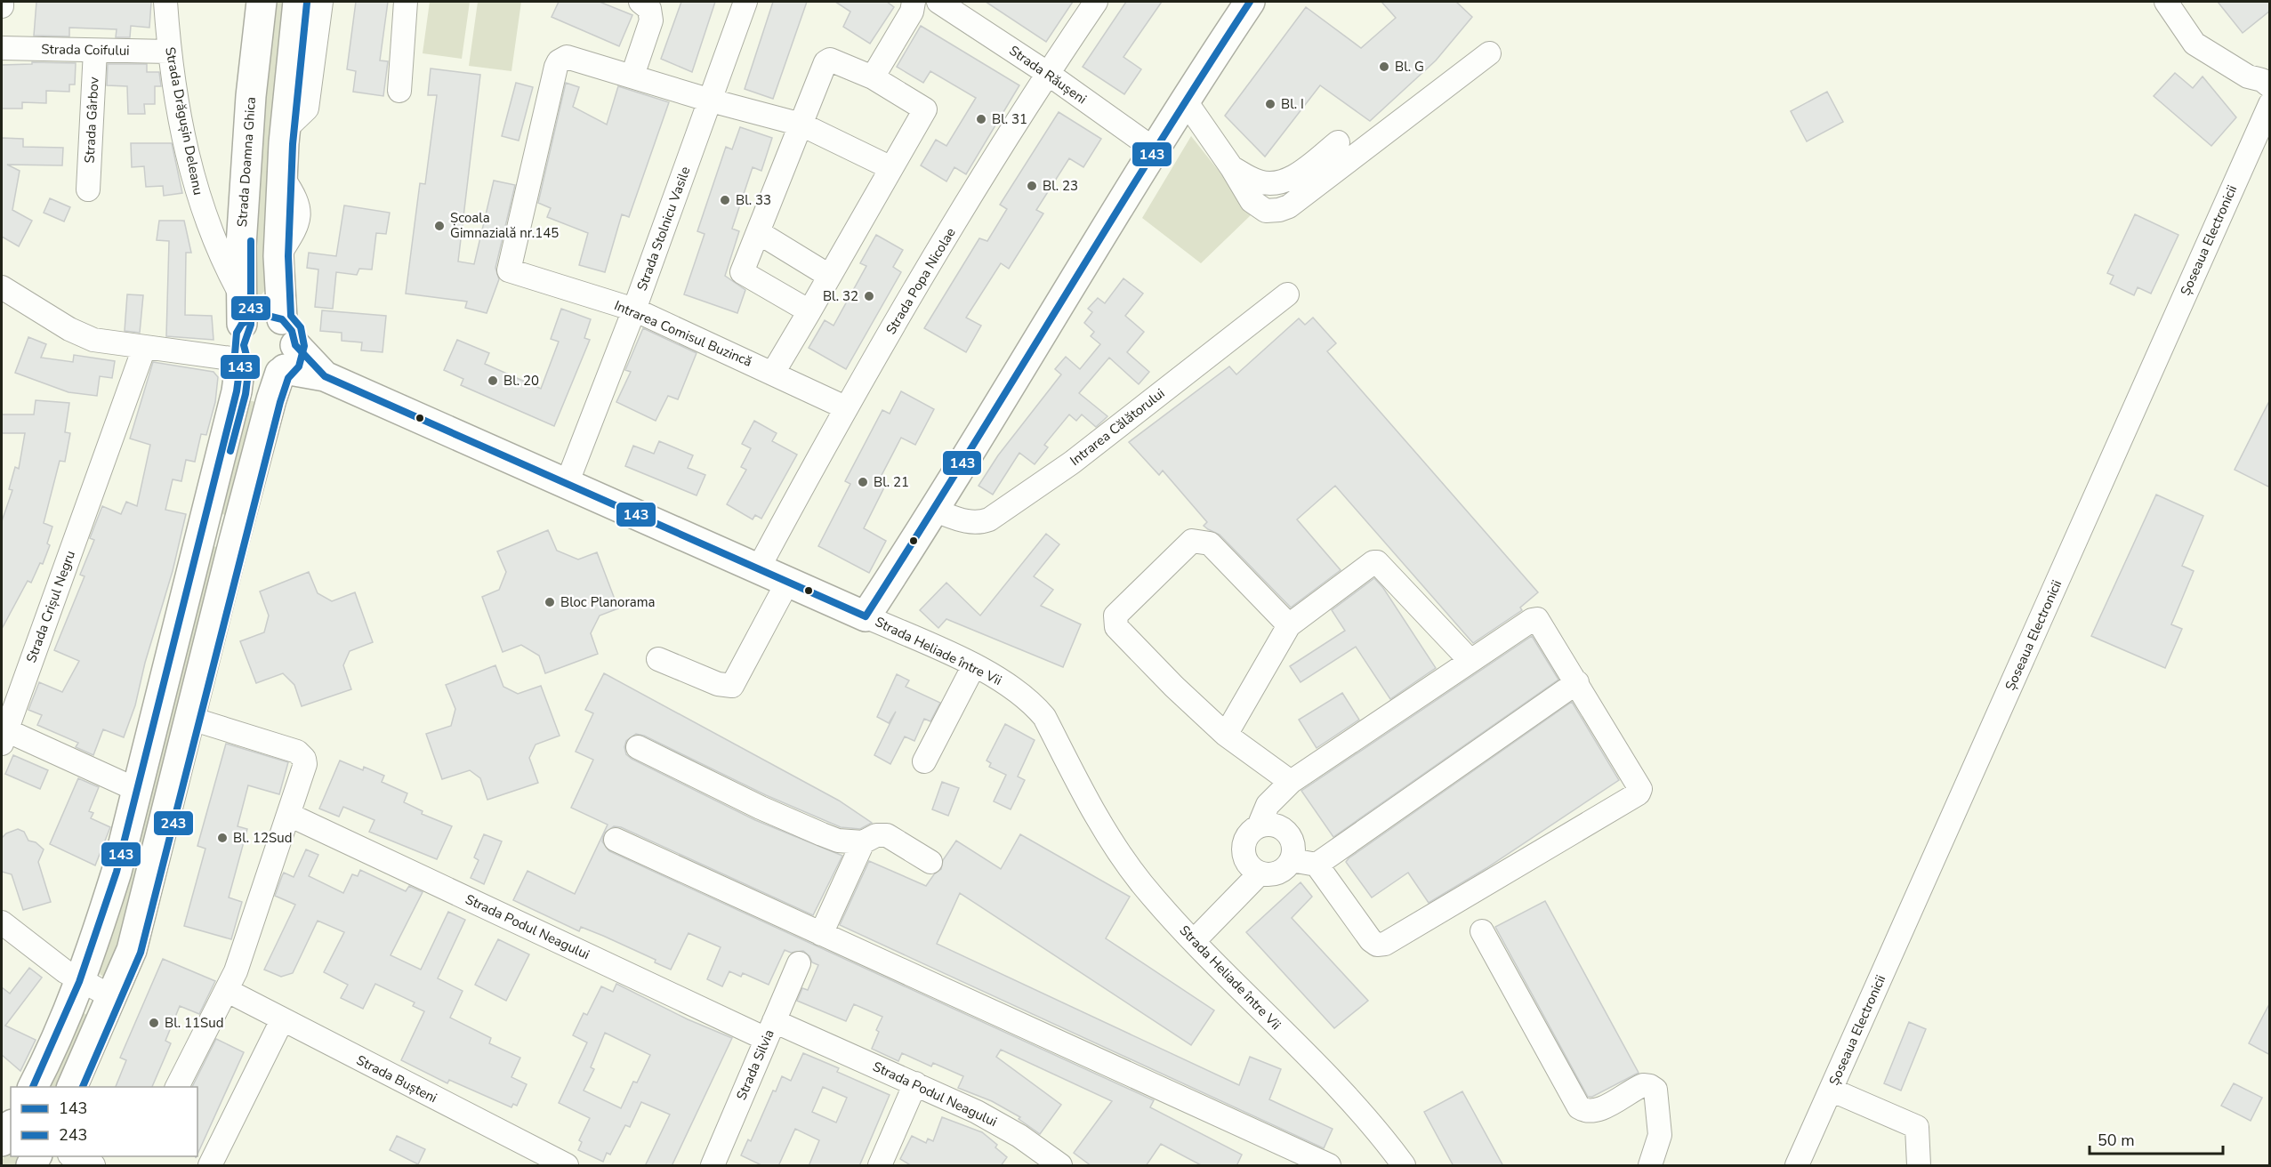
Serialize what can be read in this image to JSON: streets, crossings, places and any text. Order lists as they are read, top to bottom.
{
  "streets": {
    "main road": ["Strada Doamna Ghica", "Strada Heliade între Vii"],
    "street": [
      "Strada Coifului",
      "Strada Răușeni",
      "Strada Gârbov",
      "Strada Drăgușin Deleanu",
      "Strada Stolnicu Vasile",
      "Șoseaua Electronicii",
      "Strada Popa Nicolae",
      "Intrarea Comisul Buzincă",
      "Intrarea Călătorului",
      "Strada Crișul Negru",
      "Strada Podul Neagului",
      "Strada Silvia",
      "Strada Bușteni"
    ]
  },
  "crossings": [
    ["Strada Coifului", "Strada Gârbov"],
    ["Strada Coifului", "Strada Drăgușin Deleanu"],
    ["Strada Răușeni", "Strada Popa Nicolae"],
    ["Strada Drăgușin Deleanu", "Strada Doamna Ghica"],
    ["Strada Drăgușin Deleanu", "Strada Heliade între Vii"],
    ["Strada Doamna Ghica", "Strada Crișul Negru"],
    ["Strada Doamna Ghica", "Strada Heliade între Vii"],
    ["Strada Stolnicu Vasile", "Intrarea Comisul Buzincă"],
    ["Strada Stolnicu Vasile", "Strada Heliade între Vii"],
    ["Strada Popa Nicolae", "Intrarea Comisul Buzincă"],
    ["Strada Popa Nicolae", "Strada Heliade între Vii"],
    ["Strada Podul Neagului", "Strada Silvia"]
  ],
  "places": [
    "Bl. G",
    "Bl. I",
    "Bl. 31",
    "Bl. 23",
    "Bl. 33",
    "Școala Gimnazială nr.145",
    "Bl. 32",
    "Bl. 20",
    "Bl. 21",
    "Bloc Planorama",
    "Bl. 12Sud",
    "Bl. 11Sud"
  ],
  "lines": ["transit line 143", "transit line 243"],
  "legend": ["143", "243"],
  "scale_bar": "50 m"
}
